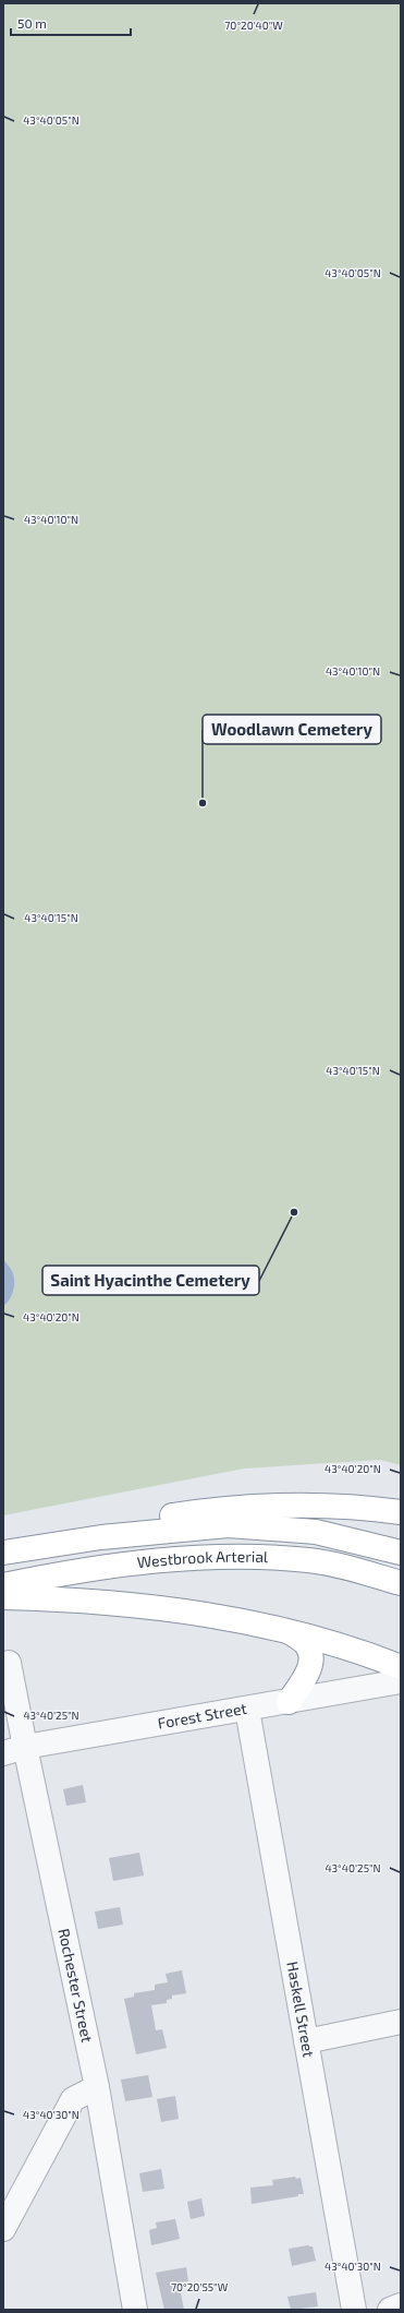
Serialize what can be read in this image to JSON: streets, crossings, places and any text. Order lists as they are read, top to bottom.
{
  "streets": {
    "highway": ["Westbrook Arterial"],
    "street": ["Forest Street", "Rochester Street", "Haskell Street"]
  },
  "crossings": [
    ["Forest Street", "Rochester Street"],
    ["Forest Street", "Haskell Street"]
  ],
  "places": ["Woodlawn Cemetery", "Saint Hyacinthe Cemetery"],
  "scale_bar": "50 m",
  "coordinates": [
    "70°20'40\"W",
    "43°40'05\"N",
    "43°40'10\"N",
    "43°40'15\"N",
    "43°40'20\"N",
    "43°40'25\"N",
    "43°40'30\"N",
    "70°20'55\"W"
  ]
}
